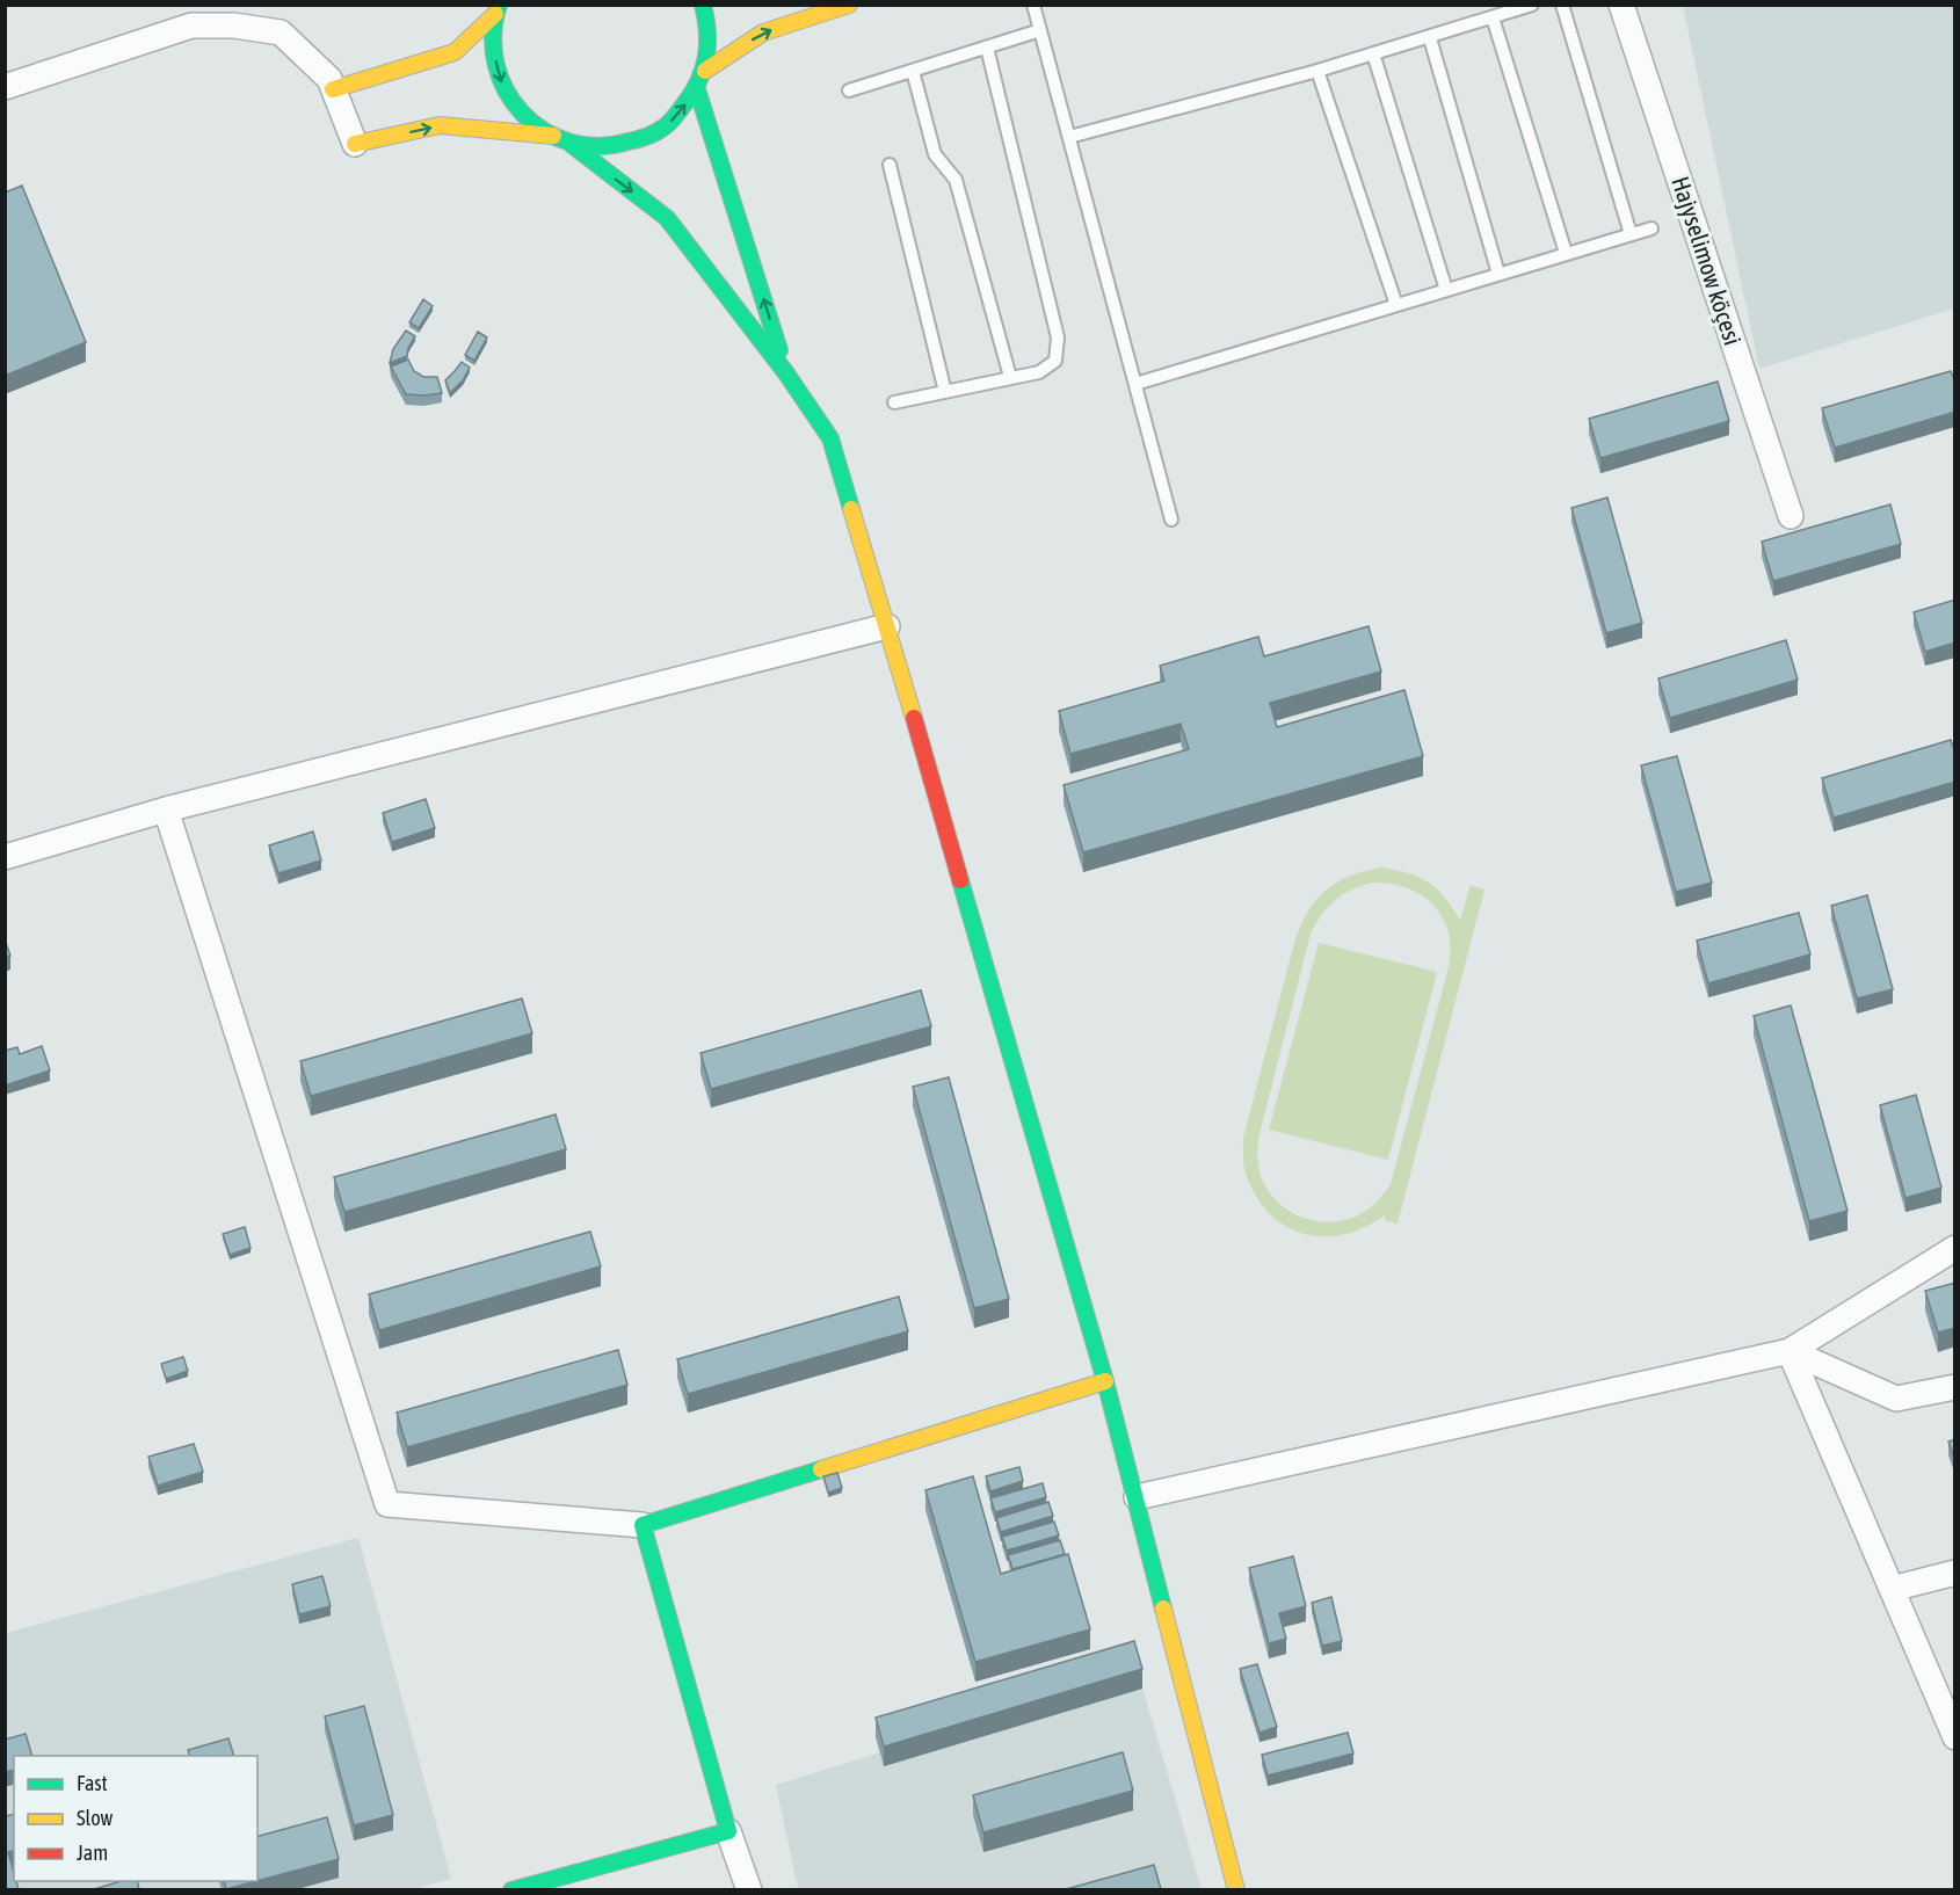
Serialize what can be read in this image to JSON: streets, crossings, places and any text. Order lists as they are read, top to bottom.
{
  "streets": {
    "street": ["Hajyselimow köçesi"]
  },
  "legend": ["Fast", "Slow", "Jam"]
}
